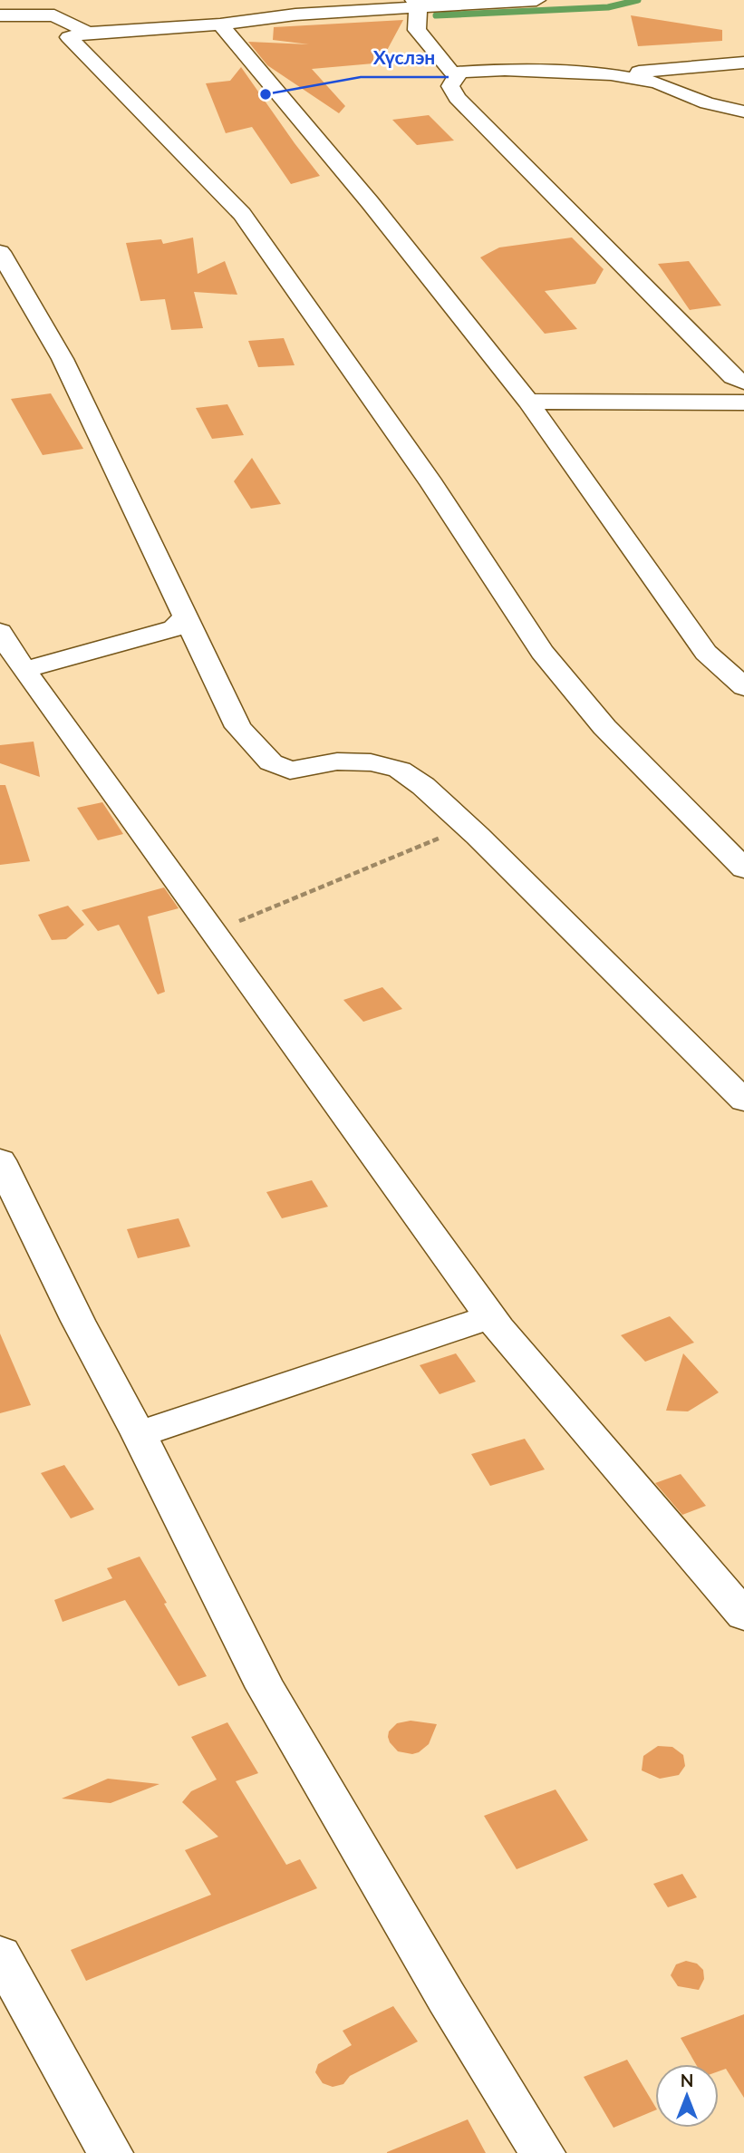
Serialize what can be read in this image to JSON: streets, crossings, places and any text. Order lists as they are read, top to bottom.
{
  "places": ["Хүслэн"],
  "north": "top"
}
